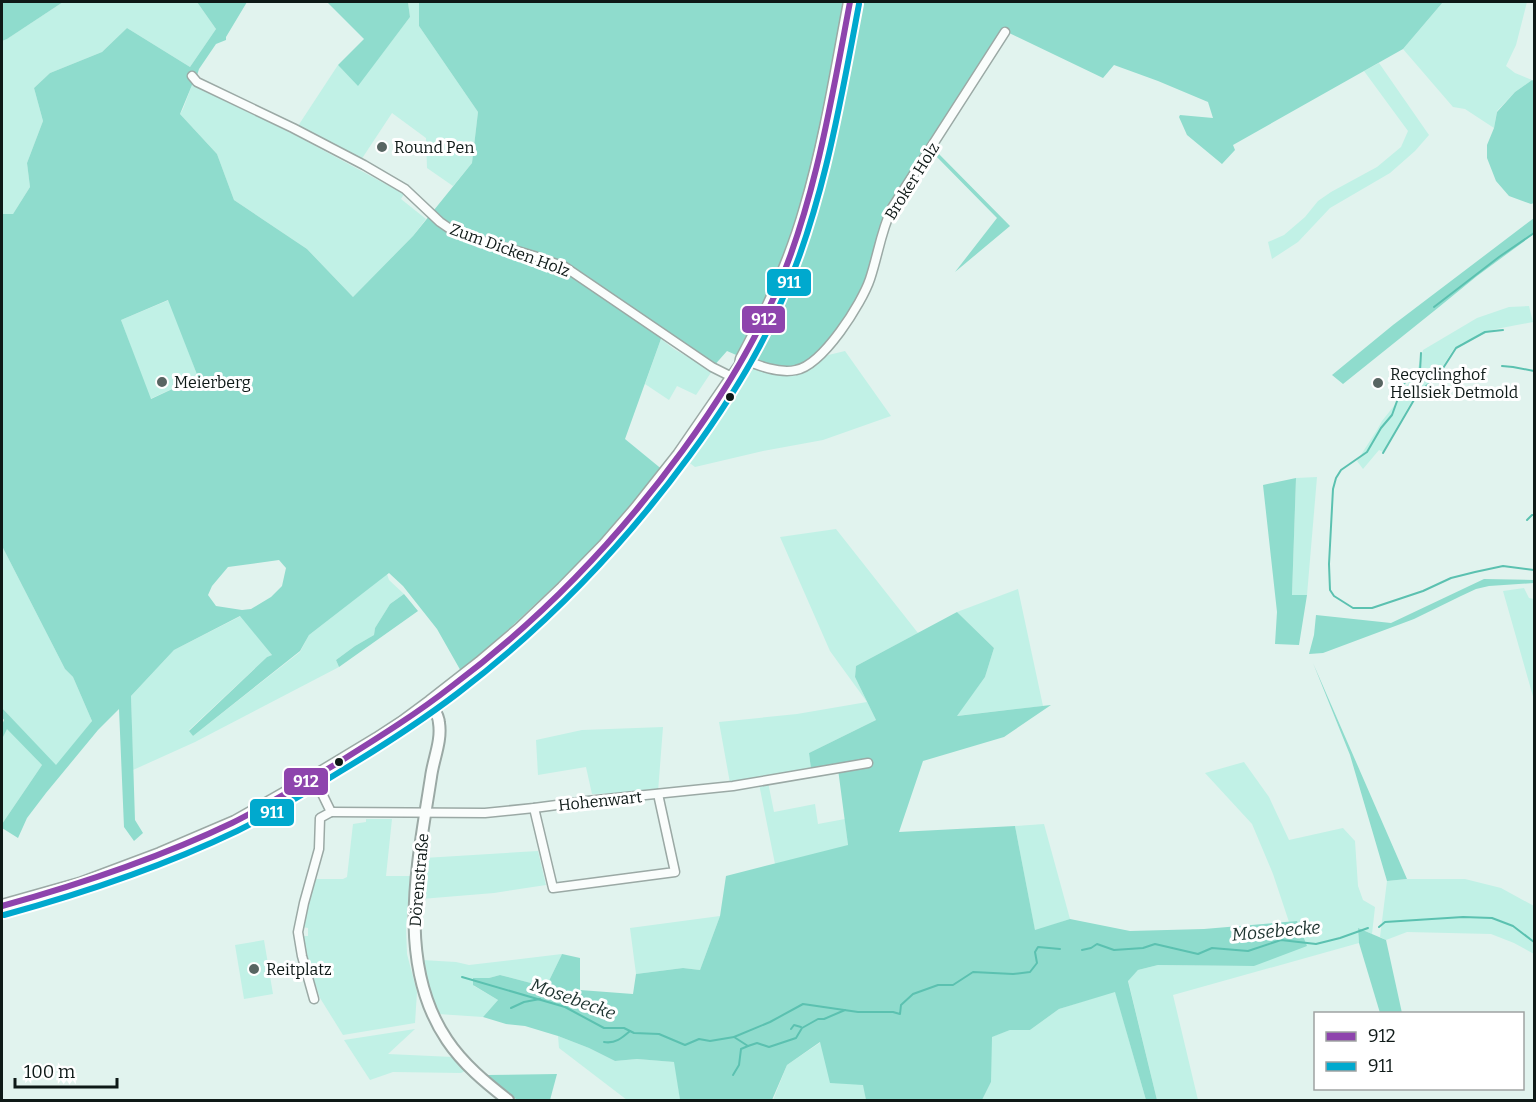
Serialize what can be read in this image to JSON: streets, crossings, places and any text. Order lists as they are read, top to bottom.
{
  "streets": {
    "street": [
      "Broker Holz",
      "Zum Dicken Holz",
      "Hohenwart",
      "Dörenstraße"
    ]
  },
  "crossings": [
    ["Hohenwart", "Dörenstraße"]
  ],
  "water": ["Mosebecke"],
  "places": [
    "Round Pen",
    "Meierberg",
    "Recyclinghof Hellsiek Detmold",
    "Reitplatz"
  ],
  "lines": ["transit line 912", "transit line 911"],
  "legend": ["912", "911"],
  "scale_bar": "100 m"
}
